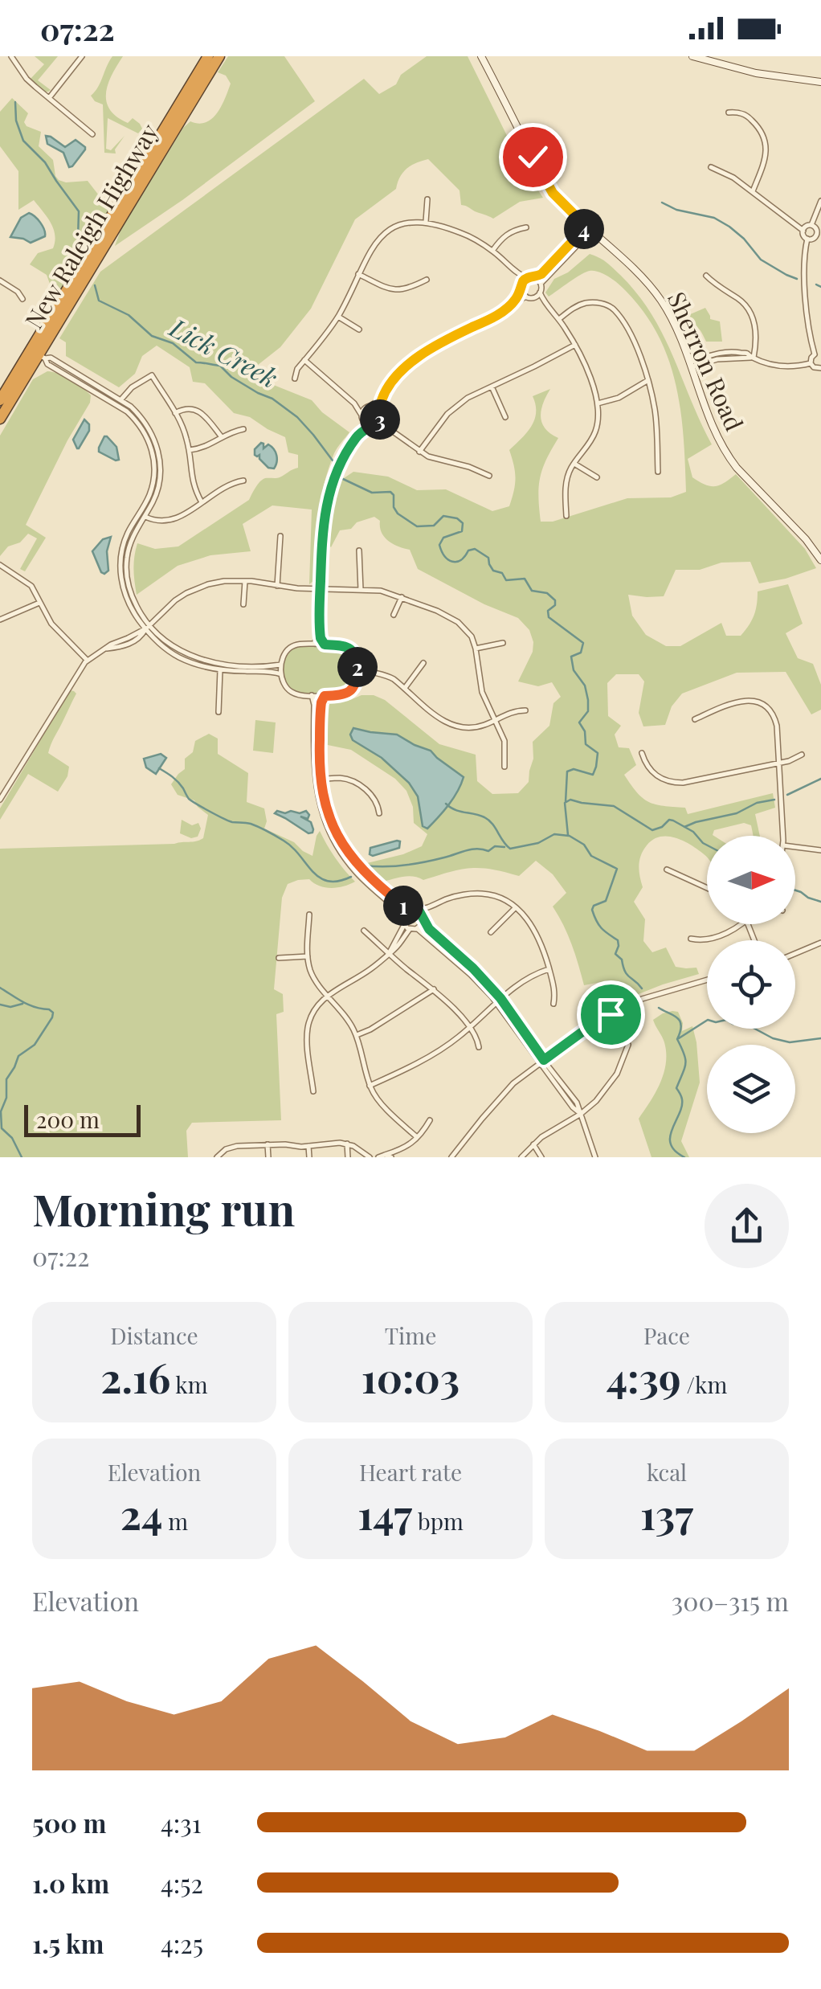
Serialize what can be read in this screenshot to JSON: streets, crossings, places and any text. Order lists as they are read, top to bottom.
{
  "streets": {
    "highway": ["New Raleigh Highway"],
    "main road": ["Sherron Road"]
  },
  "water": ["Lick Creek"],
  "scale_bar": "200 m",
  "north": "right",
  "page": {
    "status": "07:22",
    "pins": [
      "4",
      "3",
      "2",
      "1"
    ],
    "scale": "200 m",
    "heading": ["Morning run", "07:22"],
    "stats": [
      ["Distance", "2.16 km"],
      ["Time", "10:03"],
      ["Pace", "4:39 /km"],
      ["Elevation", "24 m"],
      ["Heart rate", "147 bpm"],
      ["kcal", "137"]
    ],
    "chart": ["Elevation", "300–315 m"],
    "list": [
      {
        "name": "500 m",
        "note": "4:31"
      },
      {
        "name": "1.0 km",
        "note": "4:52"
      },
      {
        "name": "1.5 km",
        "note": "4:25"
      }
    ]
  }
}
